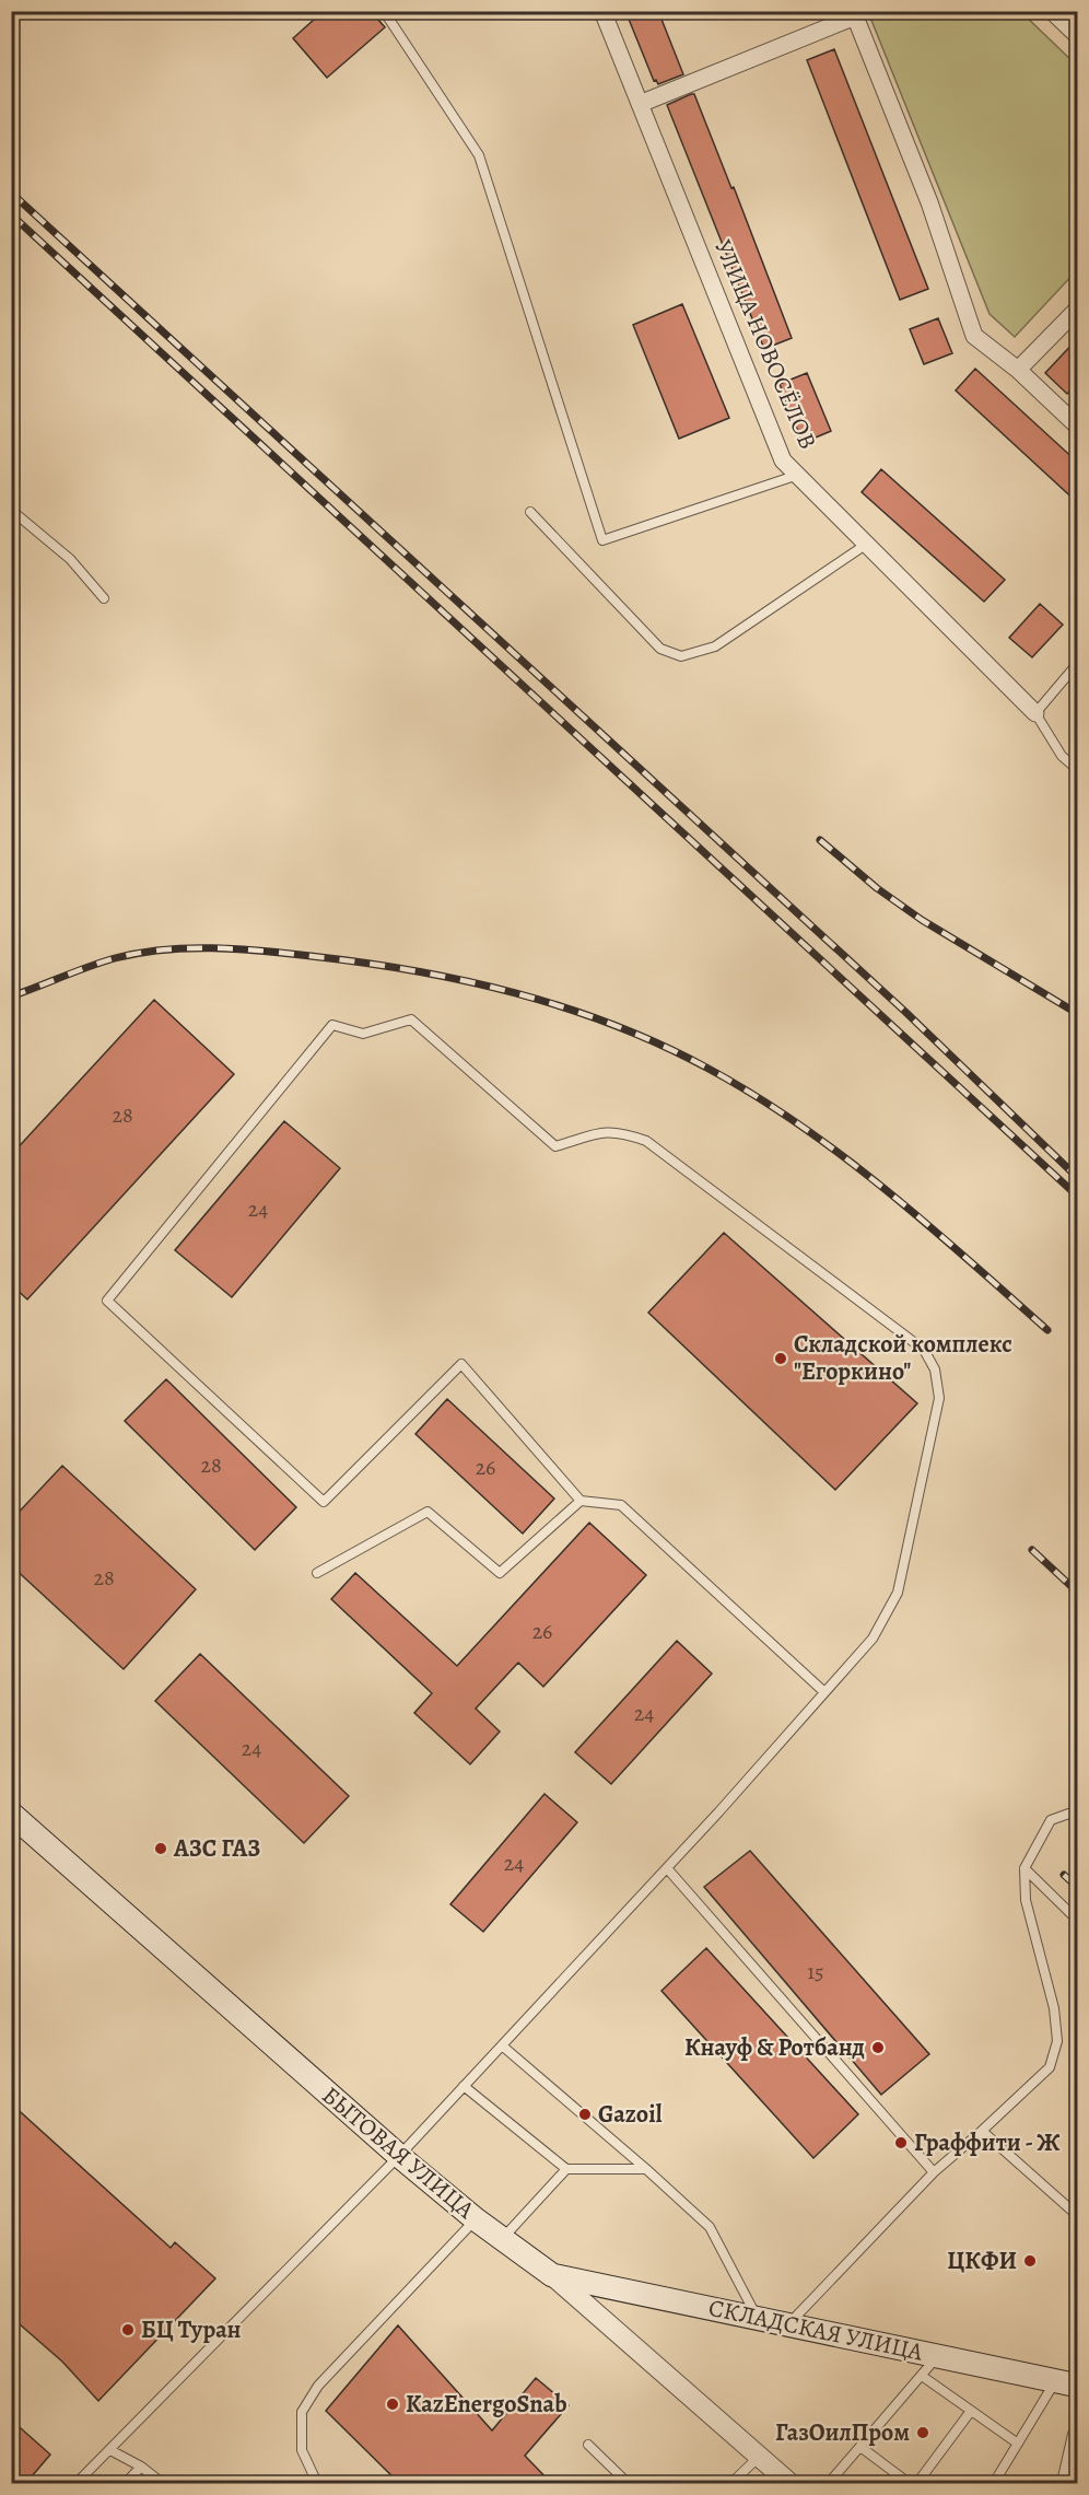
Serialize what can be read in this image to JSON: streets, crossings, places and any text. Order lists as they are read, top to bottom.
{
  "streets": {
    "main road": ["БЫТОВАЯ УЛИЦА", "СКЛАДСКАЯ УЛИЦА"],
    "street": ["УЛИЦА НОВОСЁЛОВ"]
  },
  "crossings": [
    ["БЫТОВАЯ УЛИЦА", "СКЛАДСКАЯ УЛИЦА"]
  ],
  "places": [
    "Складской комплекс \"Егоркино\"",
    "АЗС ГАЗ",
    "Кнауф & Ротбанд",
    "Gazoil",
    "Граффити - Ж",
    "ЦКФИ",
    "БЦ Туран",
    "KazEnergoSnab",
    "ГазОилПром"
  ],
  "house_numbers": [
    "28",
    "24",
    "28",
    "26",
    "28",
    "26",
    "24",
    "24",
    "24",
    "15"
  ]
}
